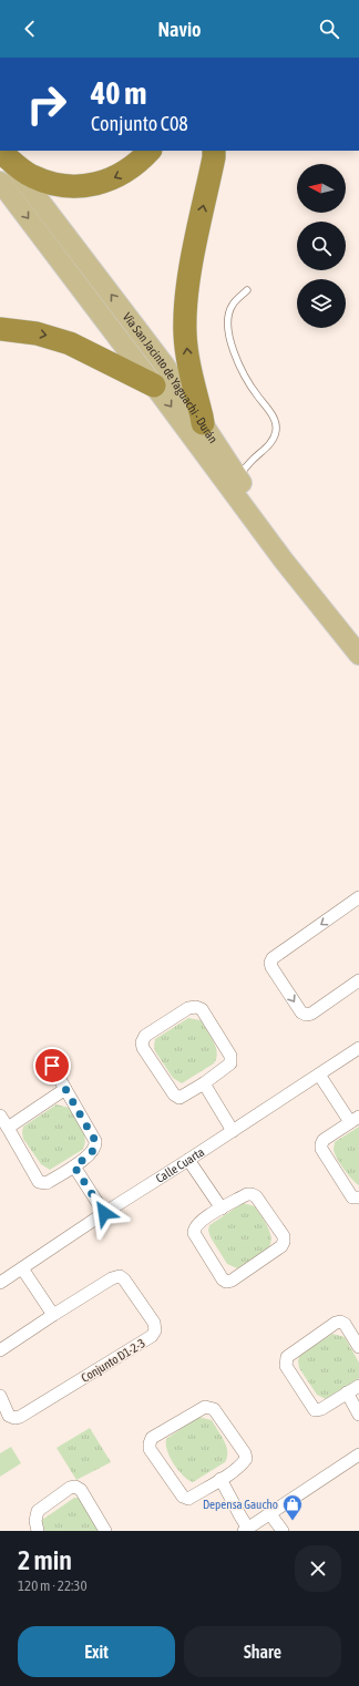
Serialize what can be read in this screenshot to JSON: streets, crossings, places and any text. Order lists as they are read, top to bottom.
{
  "streets": {
    "main road": ["Vía San Jacinto de Yaguachi - Durán"],
    "street": ["Calle Cuarta", "Conjunto D1-2-3"]
  },
  "places": {
    "shop": ["Depensa Gaucho"]
  },
  "north": "left",
  "page": {
    "header": "Navio",
    "turn": ["40 m", "Conjunto C08"],
    "heading": ["2 min", "120 m · 22:30"],
    "buttons": ["Exit", "Share"]
  }
}
